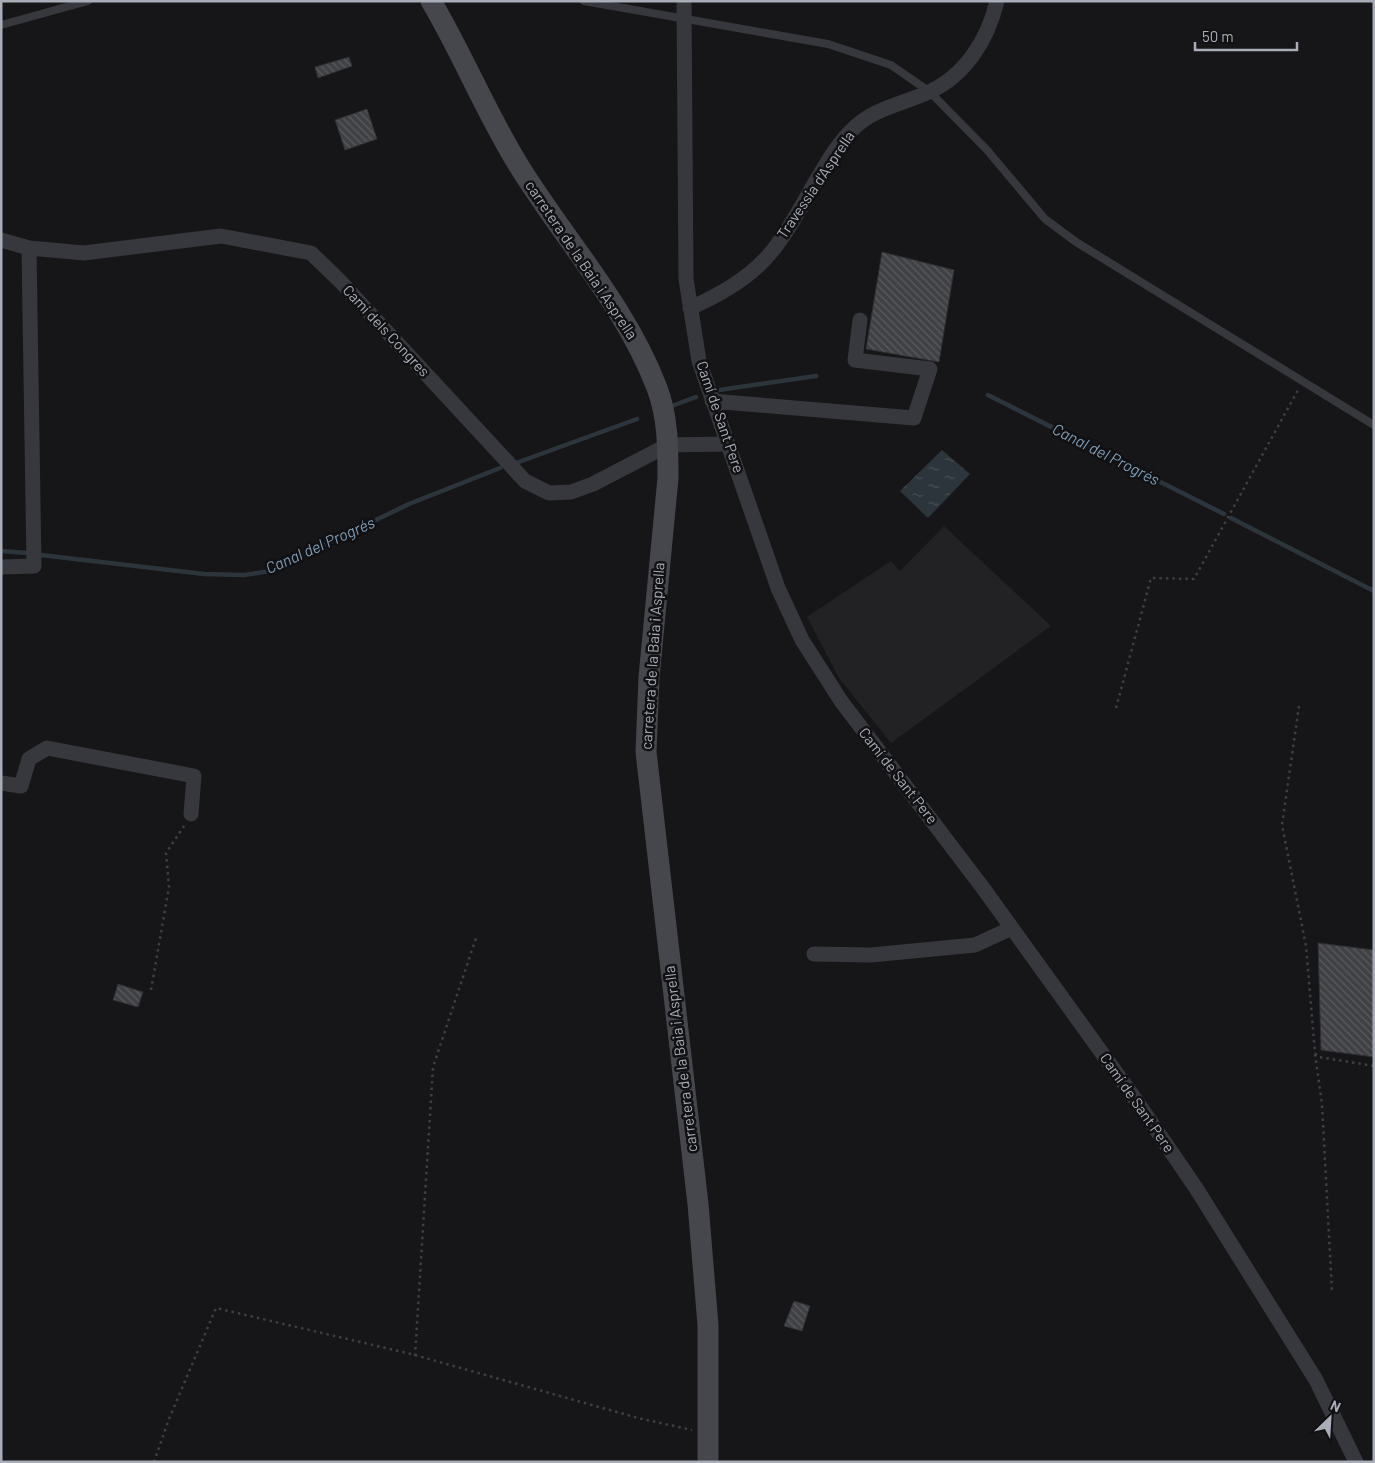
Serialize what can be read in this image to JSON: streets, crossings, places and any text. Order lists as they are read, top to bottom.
{
  "streets": {
    "main road": ["carretera de la Baia i Asprella"],
    "street": ["Travessia d'Asprella", "Camí dels Congres", "Camí de Sant Pere"]
  },
  "crossings": [
    ["Travessia d'Asprella", "Camí de Sant Pere"],
    ["carretera de la Baia i Asprella", "Camí dels Congres"],
    ["Camí dels Congres", "Camí de Sant Pere"]
  ],
  "water": ["Canal del Progrés"],
  "scale_bar": "50 m",
  "north": "top right"
}
